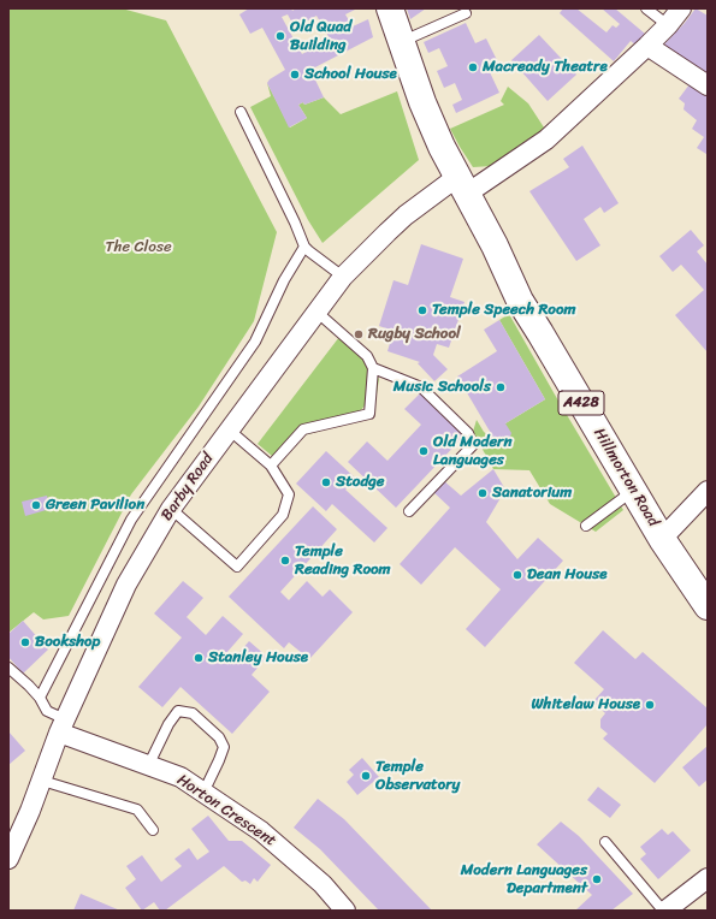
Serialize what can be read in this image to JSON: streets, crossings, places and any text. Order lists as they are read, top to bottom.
{
  "streets": {
    "highway": ["A428", "Hillmorton Road"],
    "street": ["Barby Road", "Horton Crescent"]
  },
  "crossings": [
    ["A428", "Hillmorton Road"],
    ["A428", "Barby Road"],
    ["Hillmorton Road", "Barby Road"],
    ["Barby Road", "Horton Crescent"]
  ],
  "parks": ["The Close"],
  "places": [
    "Old Quad Building",
    "Macready Theatre",
    "School House",
    "Temple Speech Room",
    "Rugby School",
    "Music Schools",
    "Old Modern Languages",
    "Stodge",
    "Sanatorium",
    "Green Pavilion",
    "Temple Reading Room",
    "Dean House",
    "Bookshop",
    "Stanley House",
    "Whitelaw House",
    "Temple Observatory",
    "Modern Languages Department"
  ]
}
